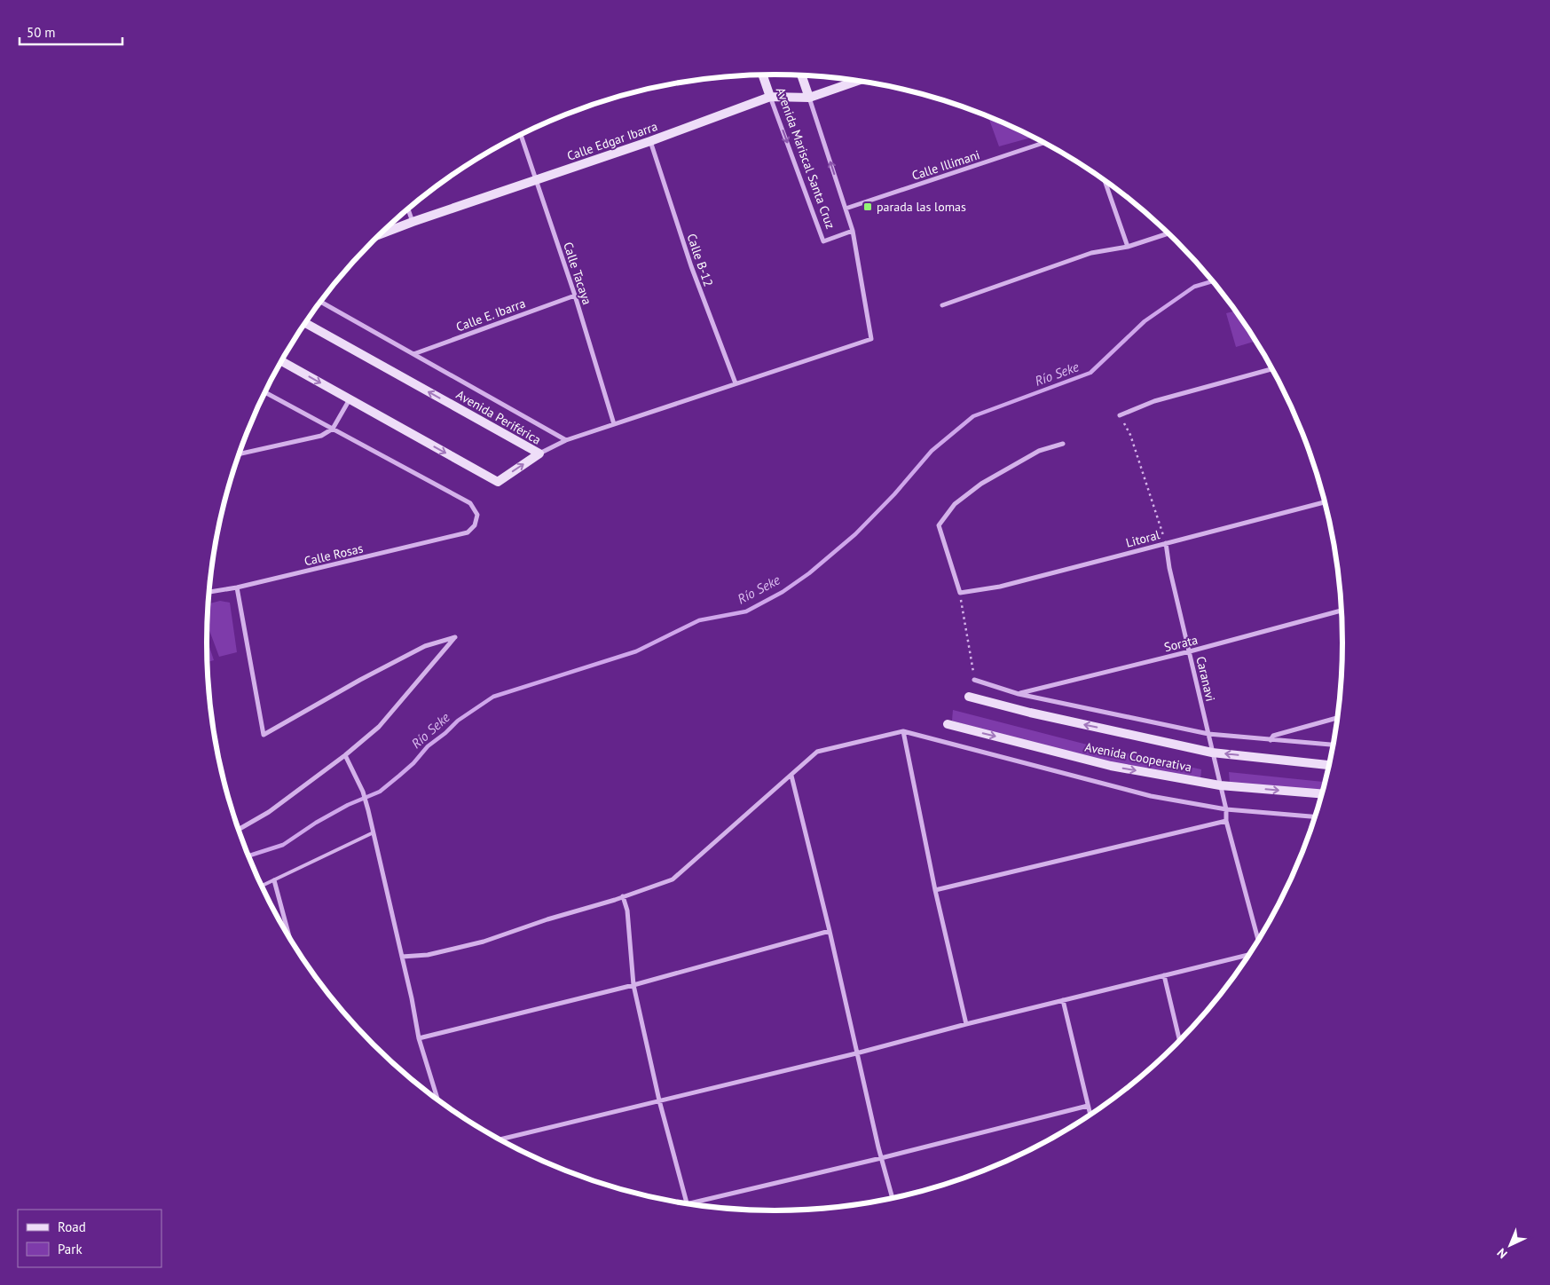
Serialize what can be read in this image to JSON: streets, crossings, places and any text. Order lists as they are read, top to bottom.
{
  "streets": {
    "street": [
      "Calle Edgar Ibarra",
      "Avenida Mariscal Santa Cruz",
      "Calle Illimani",
      "Calle B-12",
      "Calle Tacaya",
      "Calle E. Ibarra",
      "Avenida Periférica",
      "Litoral",
      "Calle Rosas",
      "Sorata",
      "Caranavi",
      "Avenida Cooperativa"
    ]
  },
  "crossings": [
    ["Calle Edgar Ibarra", "Avenida Mariscal Santa Cruz"],
    ["Calle Edgar Ibarra", "Calle B-12"],
    ["Calle Edgar Ibarra", "Calle Tacaya"],
    ["Avenida Mariscal Santa Cruz", "Calle Illimani"],
    ["Calle Tacaya", "Calle E. Ibarra"],
    ["Litoral", "Caranavi"],
    ["Sorata", "Caranavi"],
    ["Caranavi", "Avenida Cooperativa"]
  ],
  "water": ["Río Seke"],
  "places": {
    "transit": ["parada las lomas"]
  },
  "legend": ["Road", "Park"],
  "scale_bar": "50 m",
  "north": "bottom left"
}
